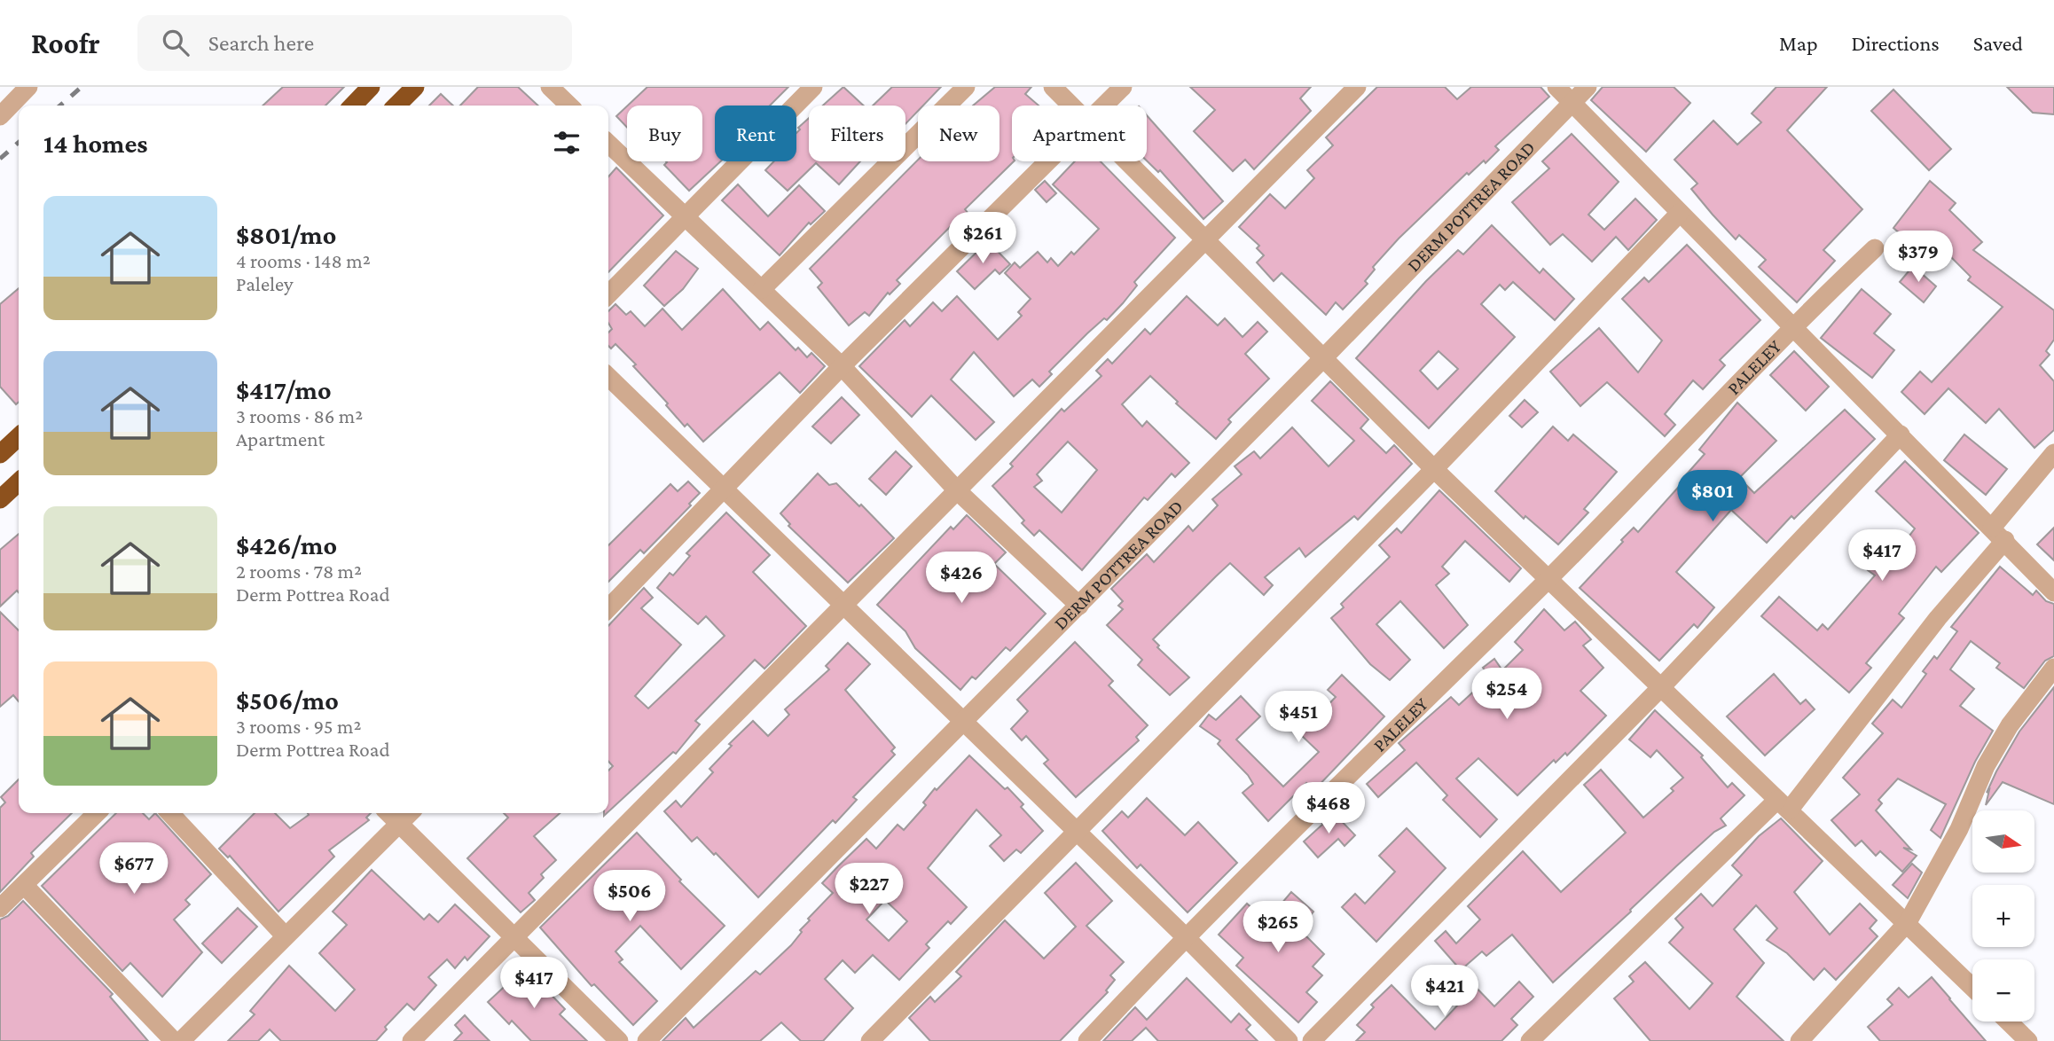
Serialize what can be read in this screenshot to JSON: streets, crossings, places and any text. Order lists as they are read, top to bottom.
{
  "streets": {
    "street": ["DERM POTTREA ROAD", "PALELEY"]
  },
  "north": "right",
  "page": {
    "header": "Roofr",
    "search": "Search here",
    "nav": ["Map", "Directions", "Saved"],
    "chip": [
      "Buy",
      "Rent",
      "Filters",
      "New",
      "Apartment"
    ],
    "heading": "14 homes",
    "list": [
      {
        "name": "$801/mo",
        "note": "4 rooms · 148 m² · Paleley"
      },
      {
        "name": "$417/mo",
        "note": "3 rooms · 86 m² · Apartment"
      },
      {
        "name": "$426/mo",
        "note": "2 rooms · 78 m² · Derm Pottrea Road"
      },
      {
        "name": "$506/mo",
        "note": "3 rooms · 95 m² · Derm Pottrea Road"
      }
    ],
    "price": [
      "$261",
      "$379",
      "$801",
      "$417",
      "$426",
      "$254",
      "$451",
      "$468",
      "$677",
      "$227",
      "$506",
      "$265",
      "$417",
      "$421"
    ],
    "map_buttons": ["+", "−"]
  }
}
